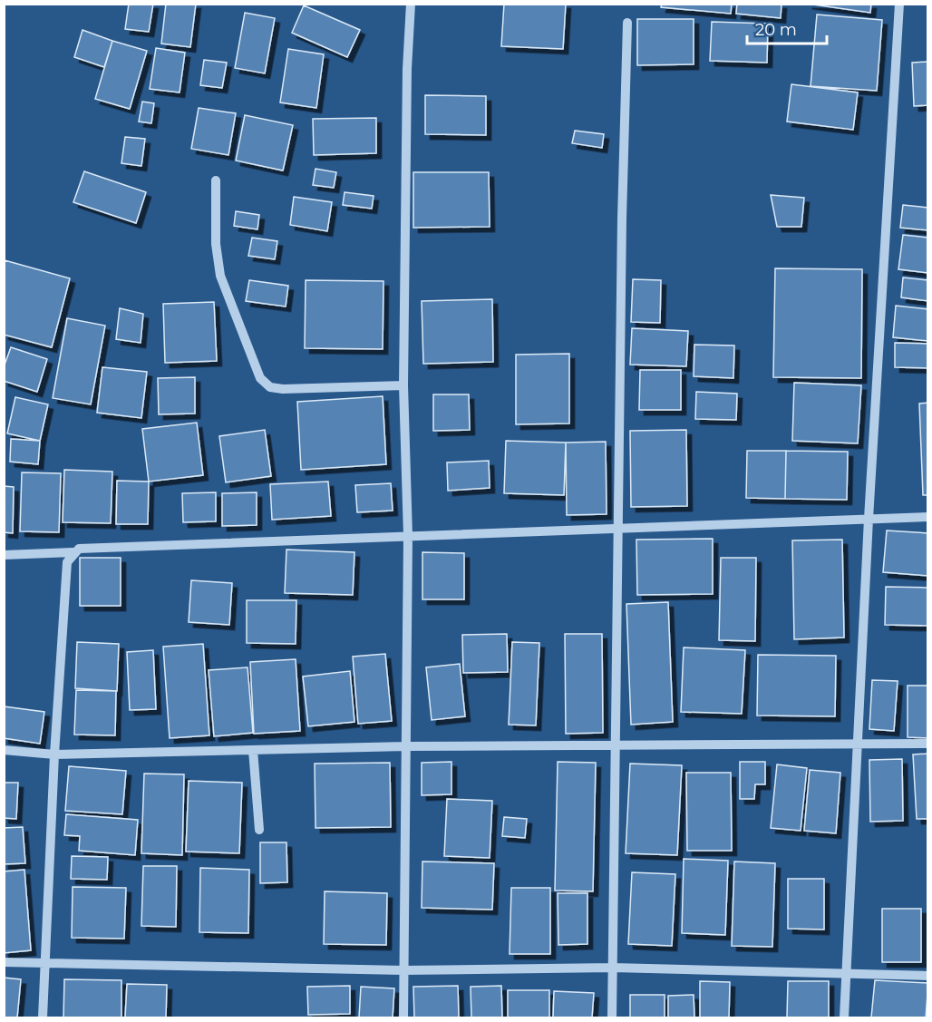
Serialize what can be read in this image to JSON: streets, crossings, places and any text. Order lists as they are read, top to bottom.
{
  "scale_bar": "20 m"
}
